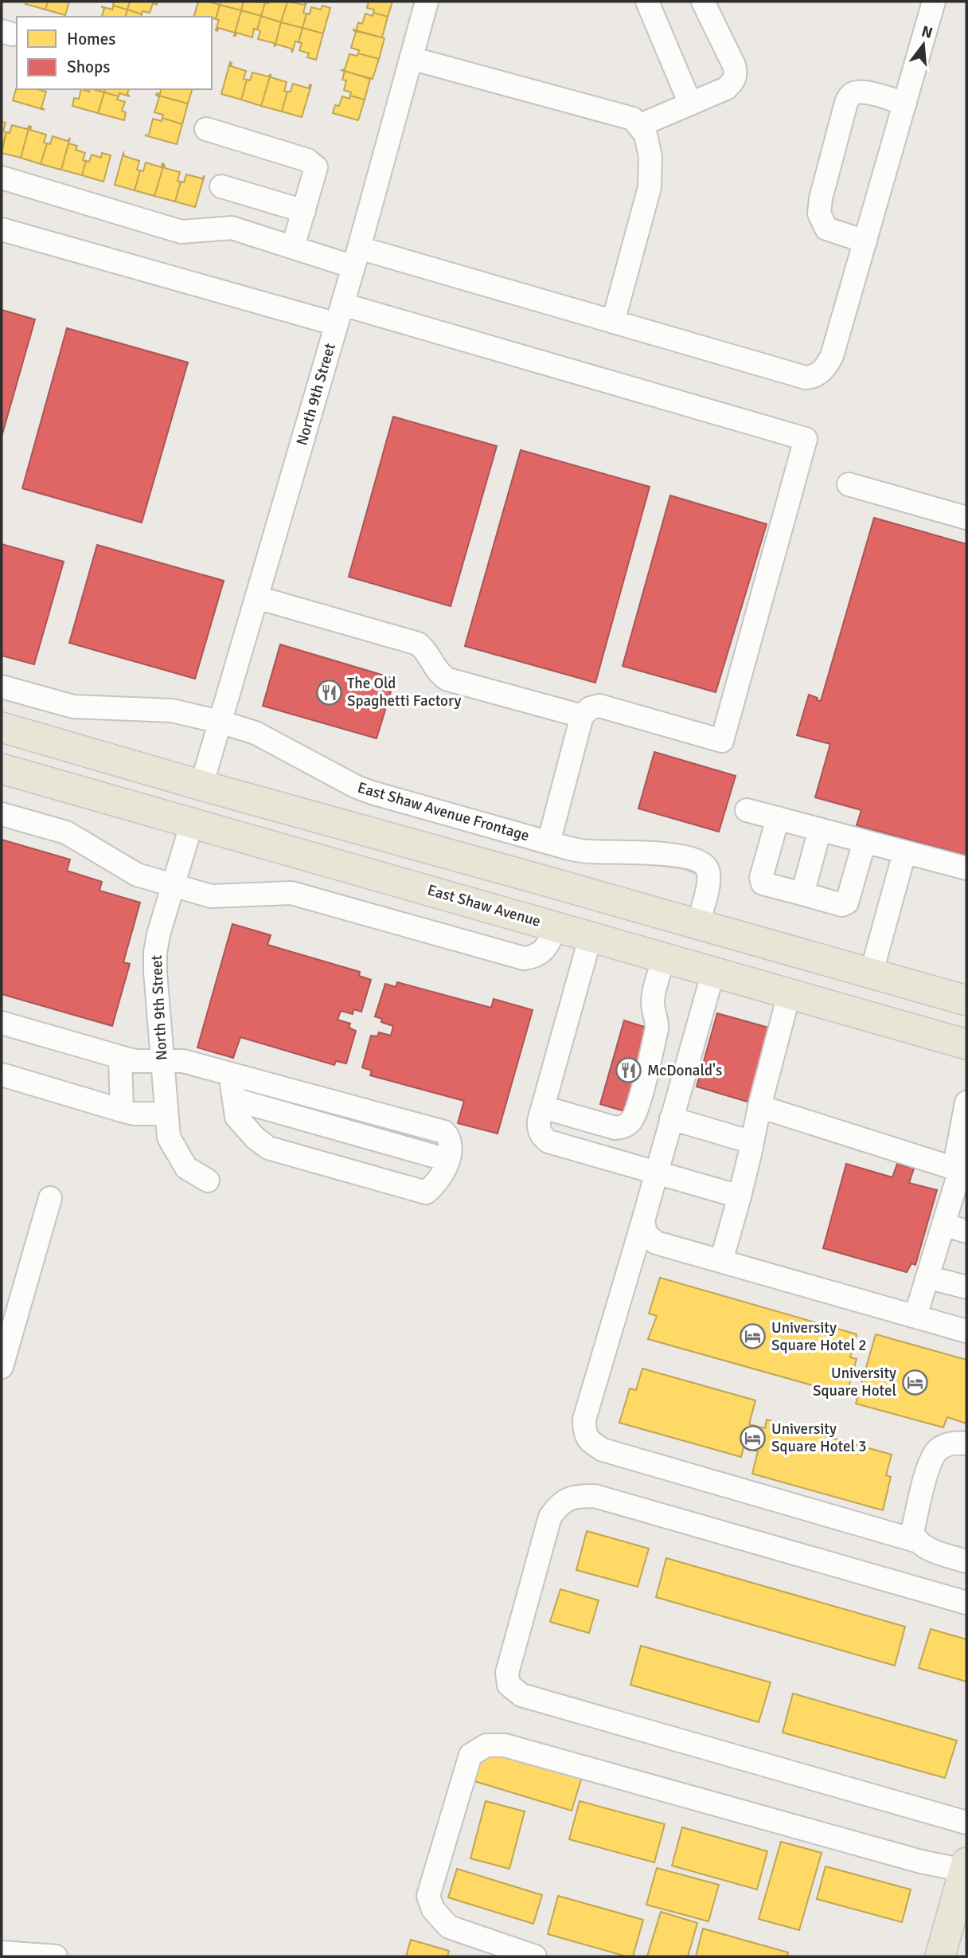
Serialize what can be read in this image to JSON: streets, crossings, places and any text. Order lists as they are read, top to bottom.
{
  "streets": {
    "main road": ["East Shaw Avenue"],
    "street": ["North 9th Street", "East Shaw Avenue Frontage"]
  },
  "crossings": [
    ["North 9th Street", "East Shaw Avenue Frontage"],
    ["North 9th Street", "East Shaw Avenue"]
  ],
  "places": {
    "restaurant": ["The Old Spaghetti Factory", "McDonald's"],
    "hotel": ["University Square Hotel 2", "University Square Hotel", "University Square Hotel 3"]
  },
  "legend": ["Homes", "Shops"],
  "north": "top"
}
